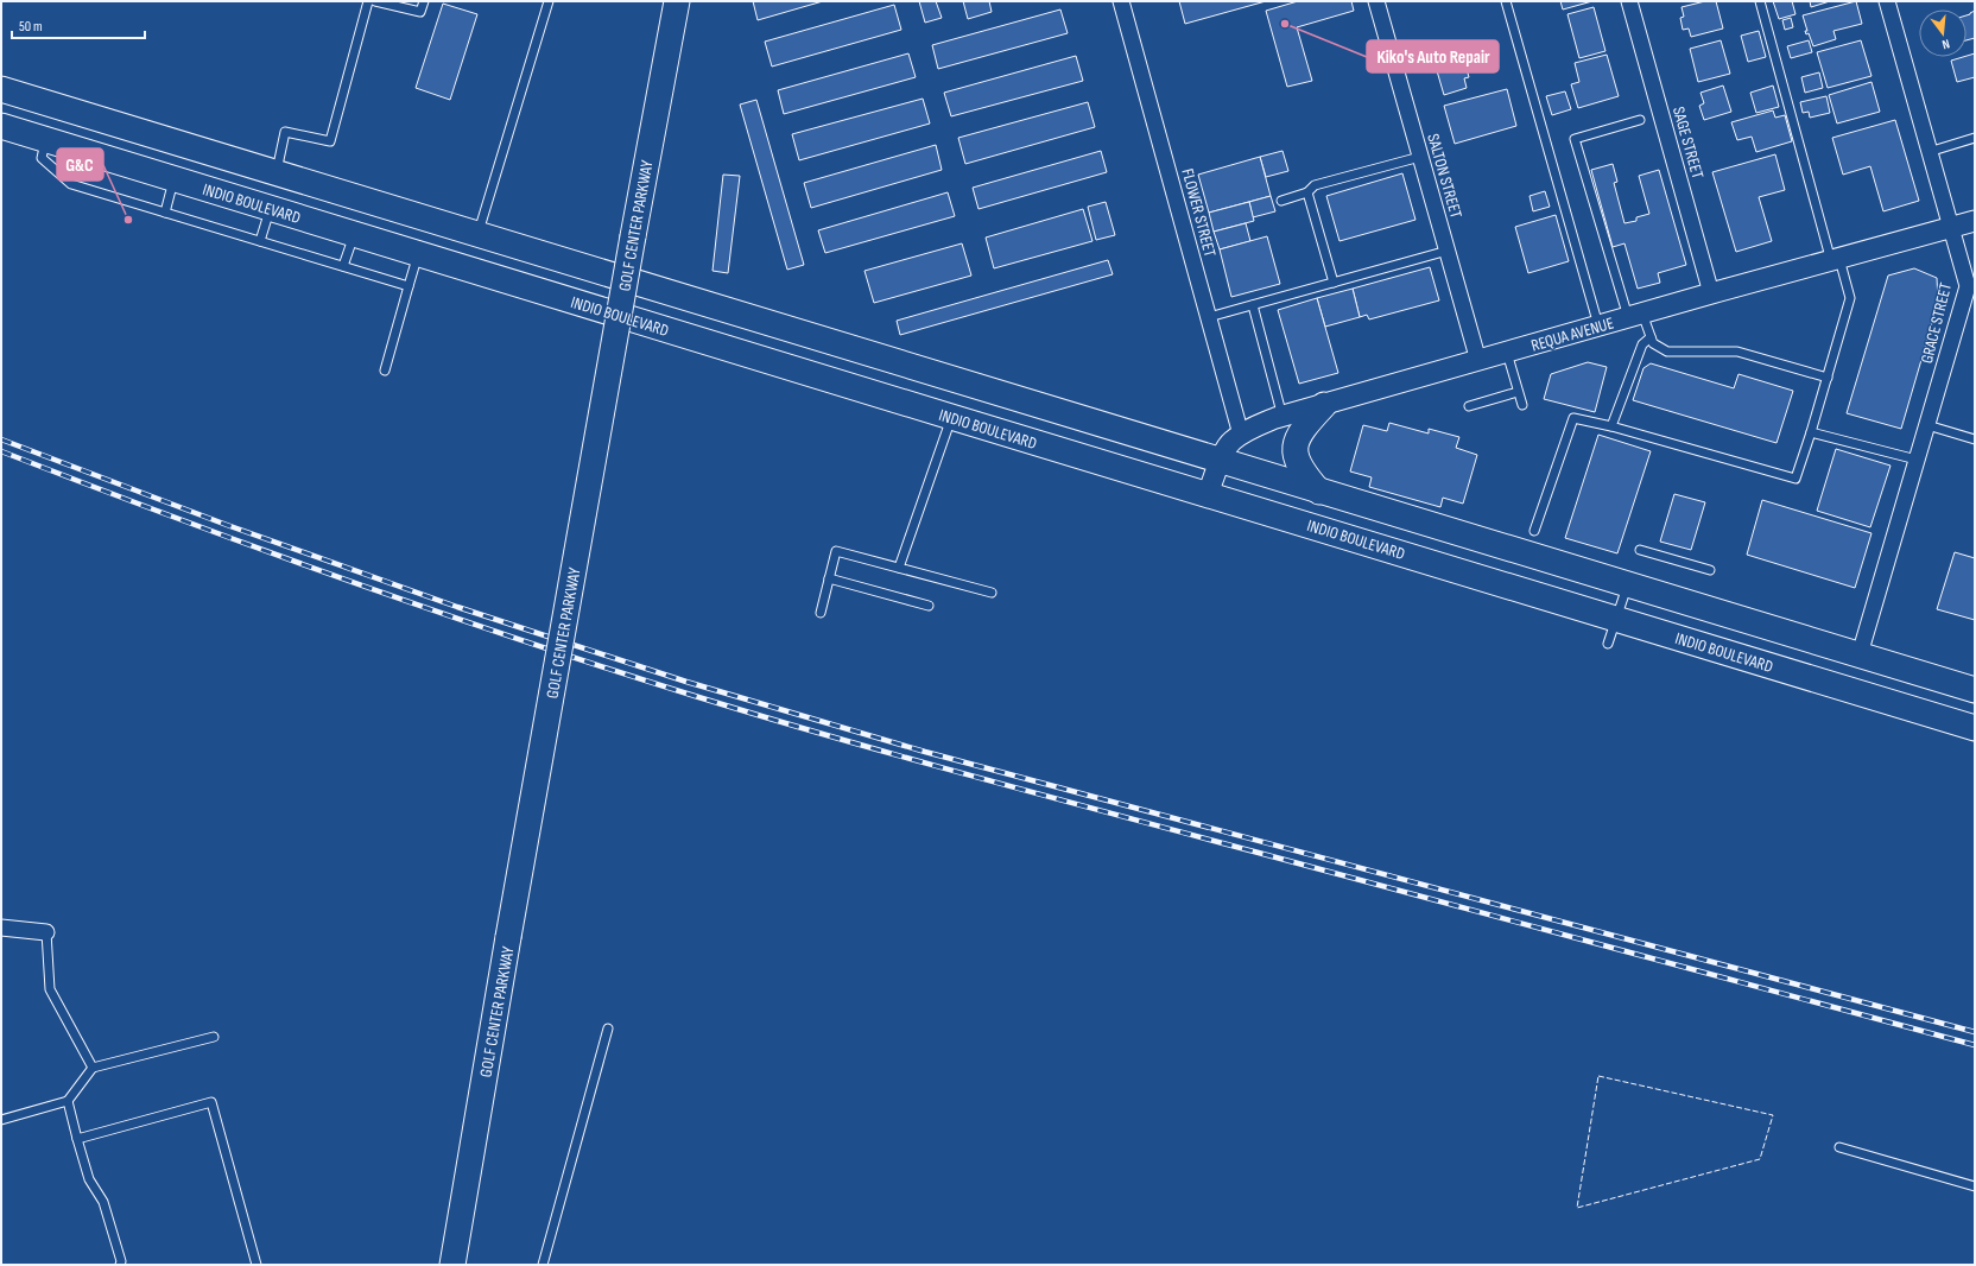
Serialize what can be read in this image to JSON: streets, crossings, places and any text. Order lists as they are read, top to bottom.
{
  "streets": {
    "main road": ["INDIO BOULEVARD", "GOLF CENTER PARKWAY"],
    "street": [
      "SAGE STREET",
      "SALTON STREET",
      "FLOWER STREET",
      "GRACE STREET",
      "REQUA AVENUE"
    ]
  },
  "crossings": [
    ["SAGE STREET", "REQUA AVENUE"],
    ["SALTON STREET", "REQUA AVENUE"],
    ["INDIO BOULEVARD", "REQUA AVENUE"],
    ["FLOWER STREET", "REQUA AVENUE"],
    ["GRACE STREET", "REQUA AVENUE"]
  ],
  "places": ["Kiko's Auto Repair", "G&C"],
  "scale_bar": "50 m",
  "north": "bottom"
}
